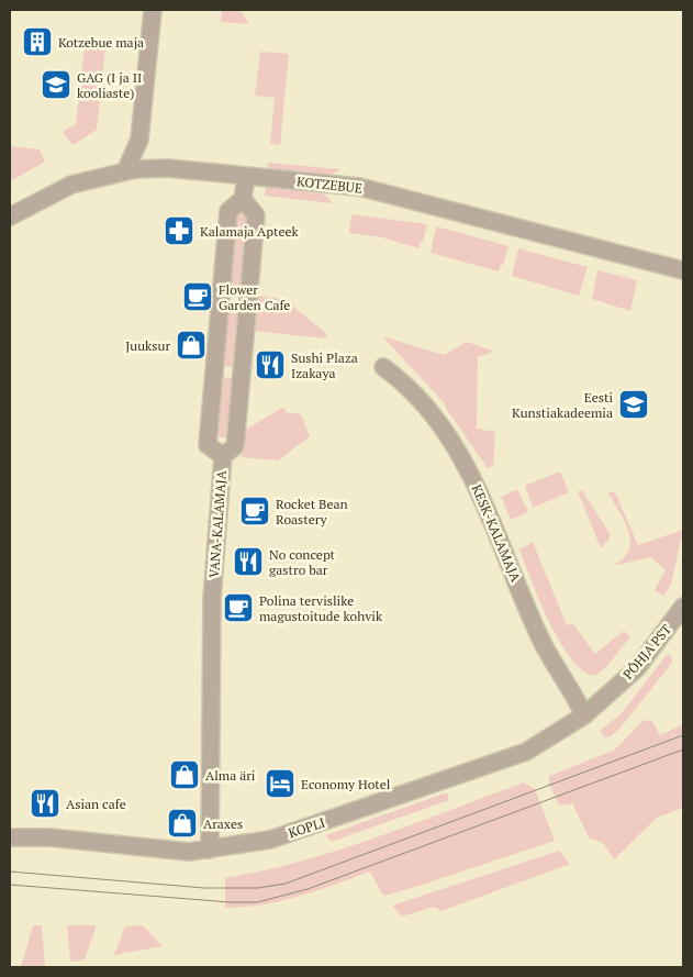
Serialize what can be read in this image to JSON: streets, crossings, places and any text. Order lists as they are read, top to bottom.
{
  "streets": {
    "street": [
      "KOTZEBUE",
      "VANA-KALAMAJA",
      "KESK-KALAMAJA",
      "PÕHJA PST",
      "KOPLI"
    ]
  },
  "crossings": [
    ["VANA-KALAMAJA", "KOPLI"],
    ["KESK-KALAMAJA", "PÕHJA PST"],
    ["KESK-KALAMAJA", "KOPLI"],
    ["PÕHJA PST", "KOPLI"]
  ],
  "places": {
    "building": ["Kotzebue maja"],
    "school or university": ["GAG (I ja II kooliaste)", "Eesti Kunstiakadeemia"],
    "pharmacy": ["Kalamaja Apteek"],
    "cafe": ["Flower Garden Cafe", "Rocket Bean Roastery", "Polina tervislike magustoitude kohvik"],
    "shop": ["Juuksur", "Alma äri", "Araxes"],
    "restaurant": ["Sushi Plaza Izakaya", "No concept gastro bar", "Asian cafe"],
    "hotel": ["Economy Hotel"]
  }
}
